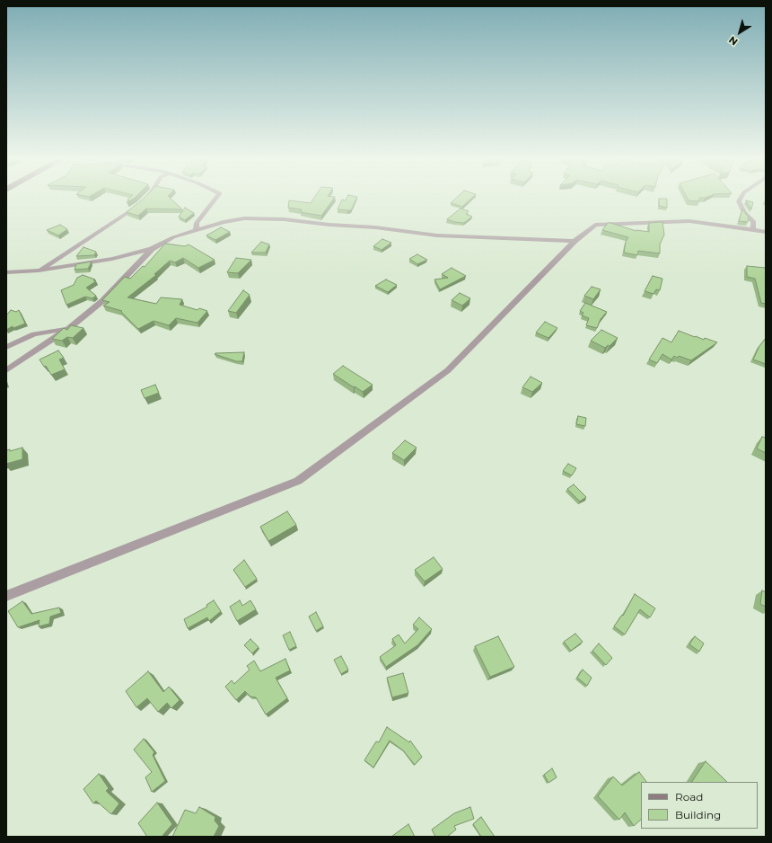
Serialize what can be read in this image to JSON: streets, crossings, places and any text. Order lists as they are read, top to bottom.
{
  "legend": ["Road", "Building"],
  "north": "bottom left"
}
